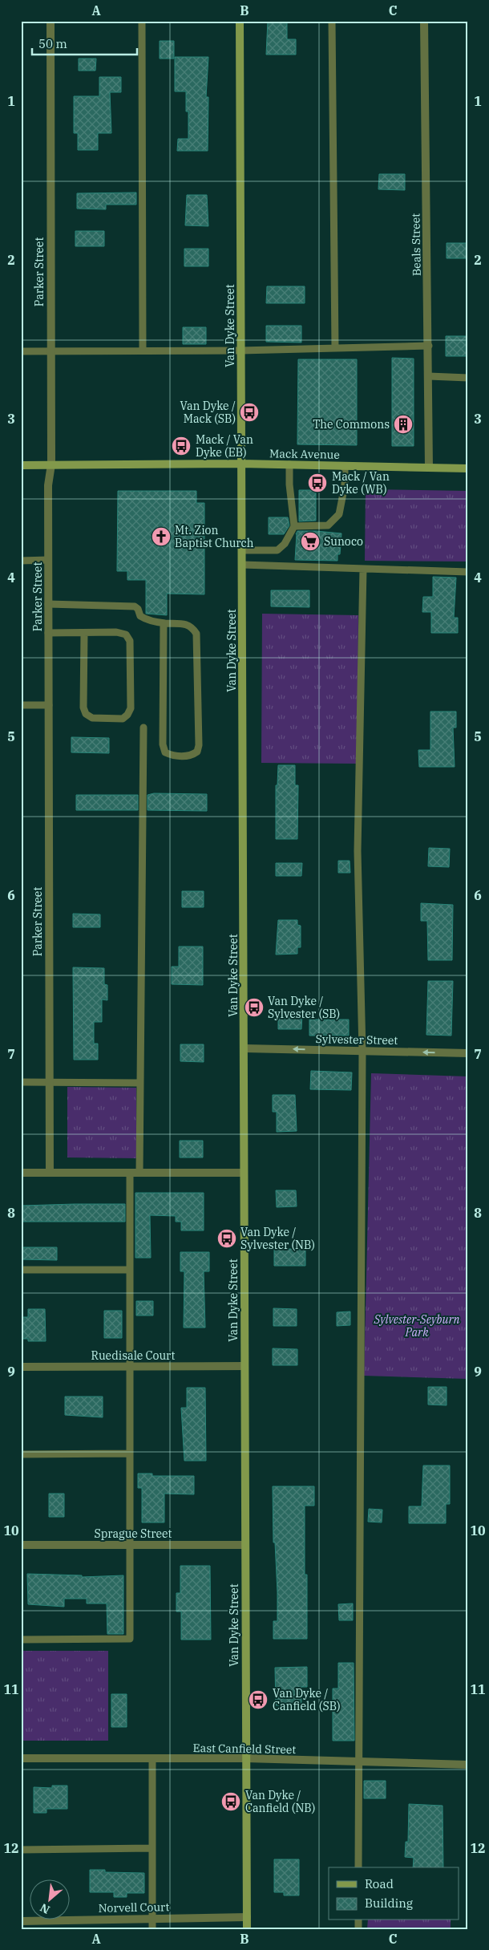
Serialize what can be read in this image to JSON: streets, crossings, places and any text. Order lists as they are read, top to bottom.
{
  "streets": {
    "main road": ["Van Dyke Street", "Mack Avenue"],
    "street": [
      "Beals Street",
      "Parker Street",
      "Sylvester Street",
      "Ruedisale Court",
      "Sprague Street",
      "East Canfield Street",
      "Norvell Court"
    ]
  },
  "crossings": [
    ["Beals Street", "Mack Avenue"],
    ["Parker Street", "Mack Avenue"],
    ["Van Dyke Street", "Mack Avenue"],
    ["Van Dyke Street", "Sylvester Street"],
    ["Van Dyke Street", "Ruedisale Court"],
    ["Van Dyke Street", "Sprague Street"],
    ["Van Dyke Street", "East Canfield Street"],
    ["Van Dyke Street", "Norvell Court"]
  ],
  "one_way": ["Sylvester Street"],
  "parks": ["Sylvester-Seyburn Park"],
  "places": {
    "bus stop": [
      "Van Dyke / Mack (SB)",
      "Mack / Van Dyke (EB)",
      "Mack / Van Dyke (WB)",
      "Van Dyke / Sylvester (SB)",
      "Van Dyke / Sylvester (NB)",
      "Van Dyke / Canfield (SB)",
      "Van Dyke / Canfield (NB)"
    ],
    "building": ["The Commons"],
    "church": ["Mt. Zion Baptist Church"],
    "supermarket": ["Sunoco"]
  },
  "legend": ["Road", "Building"],
  "scale_bar": "50 m",
  "north": "bottom left",
  "grid": {
    "columns": ["A", "B", "C"],
    "rows": [
      "1",
      "2",
      "3",
      "4",
      "5",
      "6",
      "7",
      "8",
      "9",
      "10",
      "11",
      "12"
    ]
  }
}
